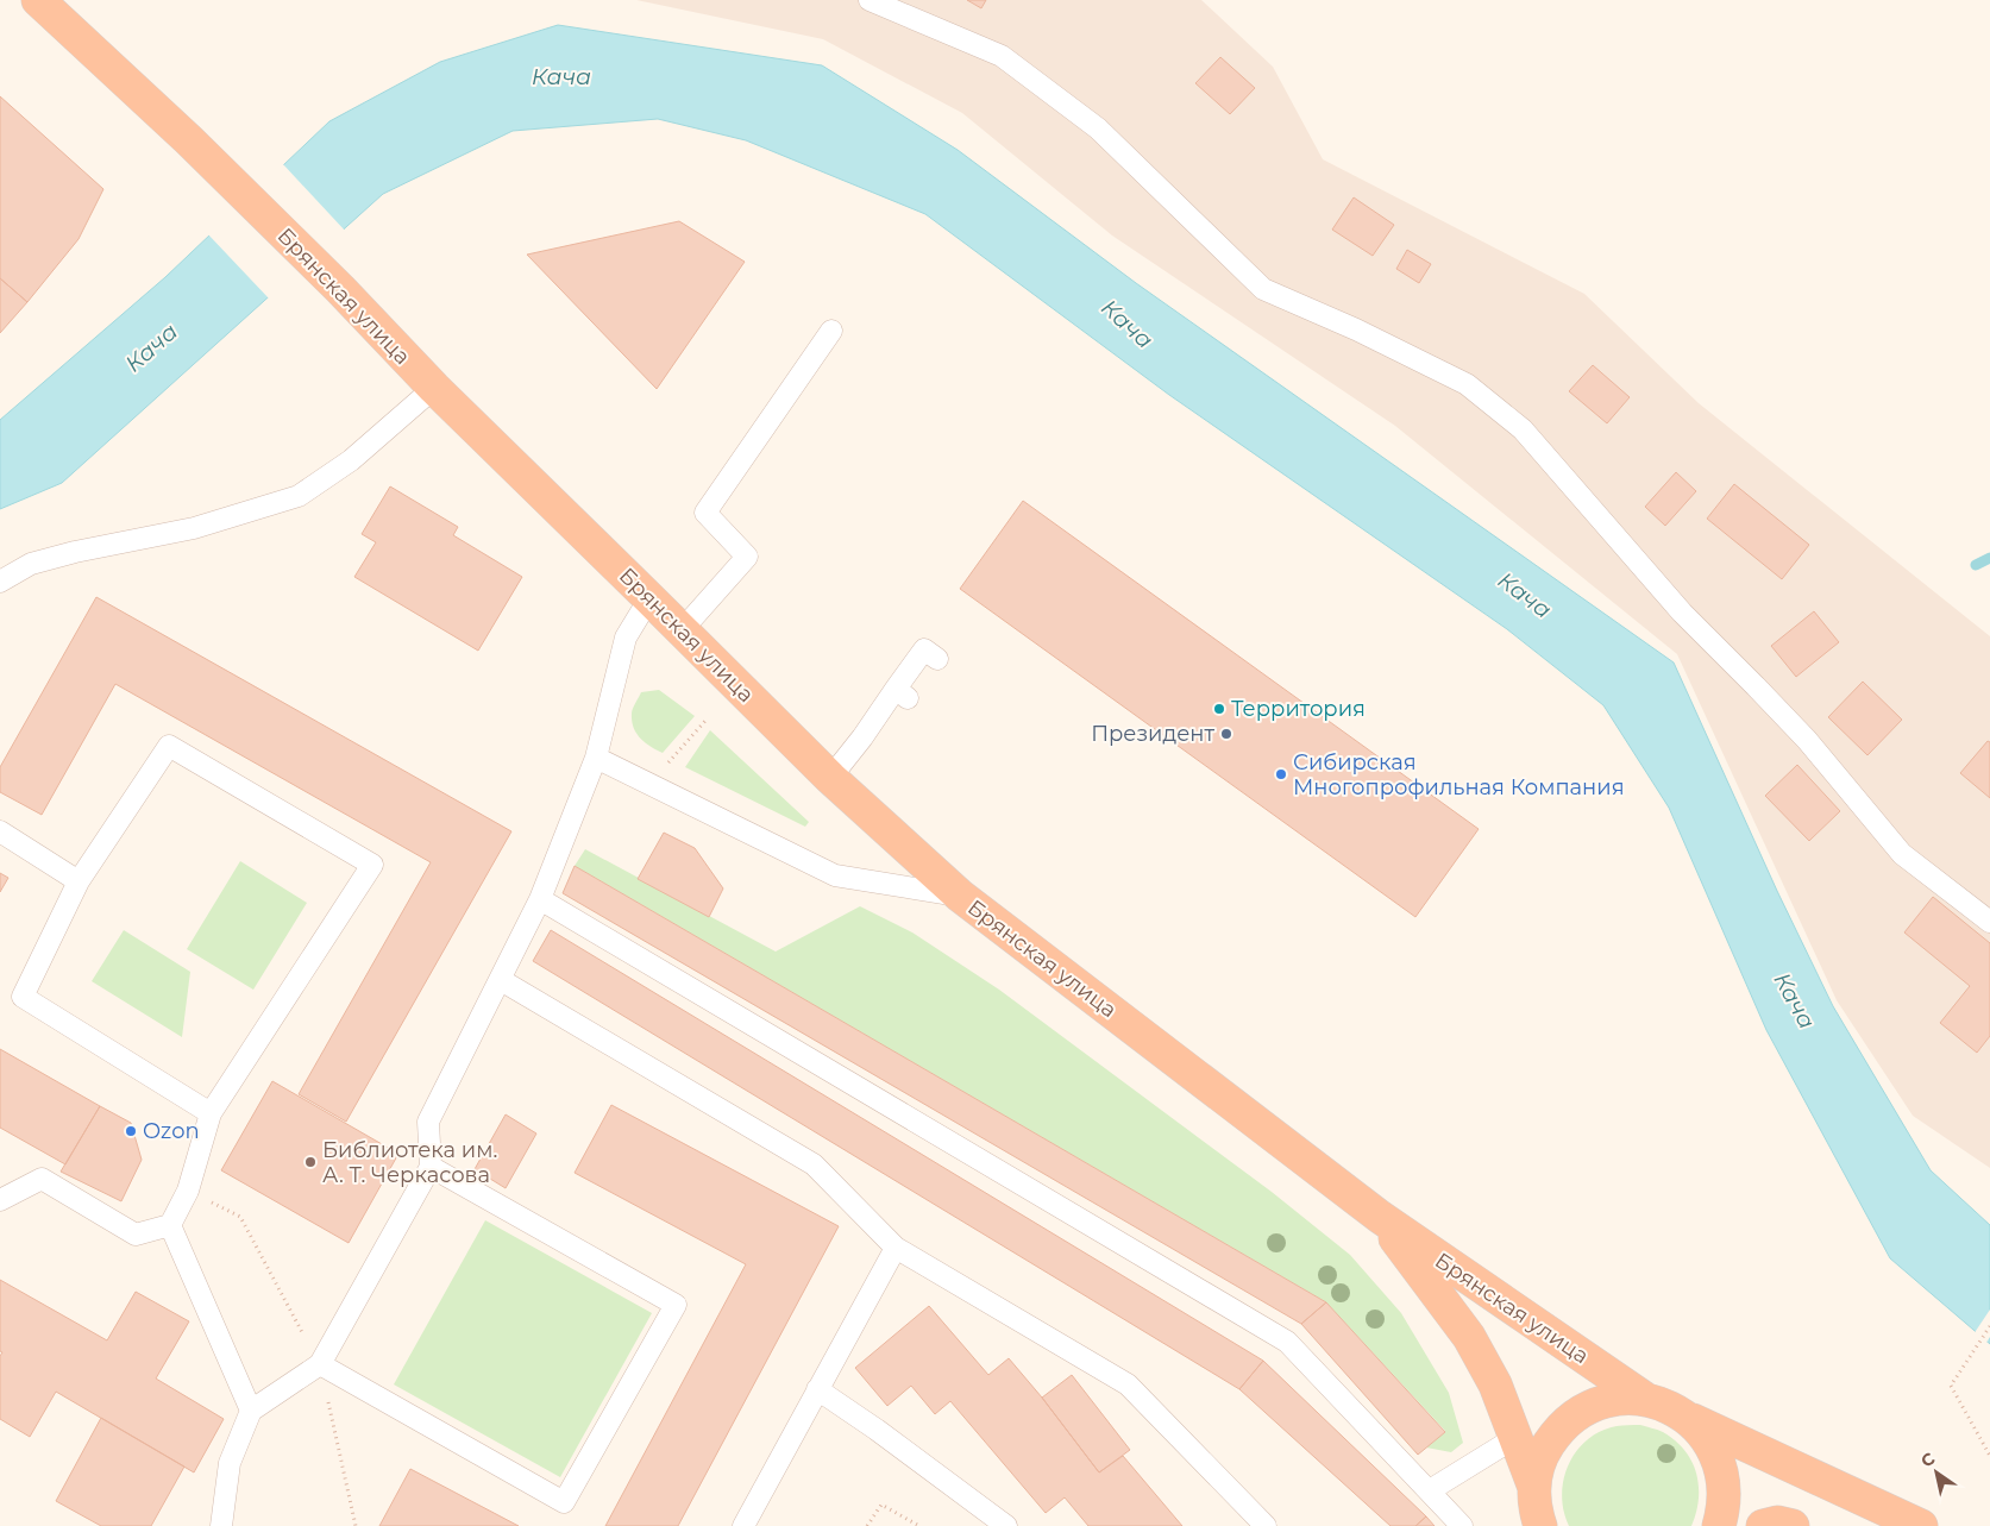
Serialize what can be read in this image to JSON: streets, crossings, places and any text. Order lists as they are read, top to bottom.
{
  "streets": {
    "highway": ["Брянская улица"]
  },
  "water": ["Кача"],
  "places": [
    "Территория",
    "Президент",
    "Сибирская Многопрофильная Компания",
    "Ozon",
    "Библиотека им. А. Т. Черкасова"
  ],
  "north": "top left"
}
